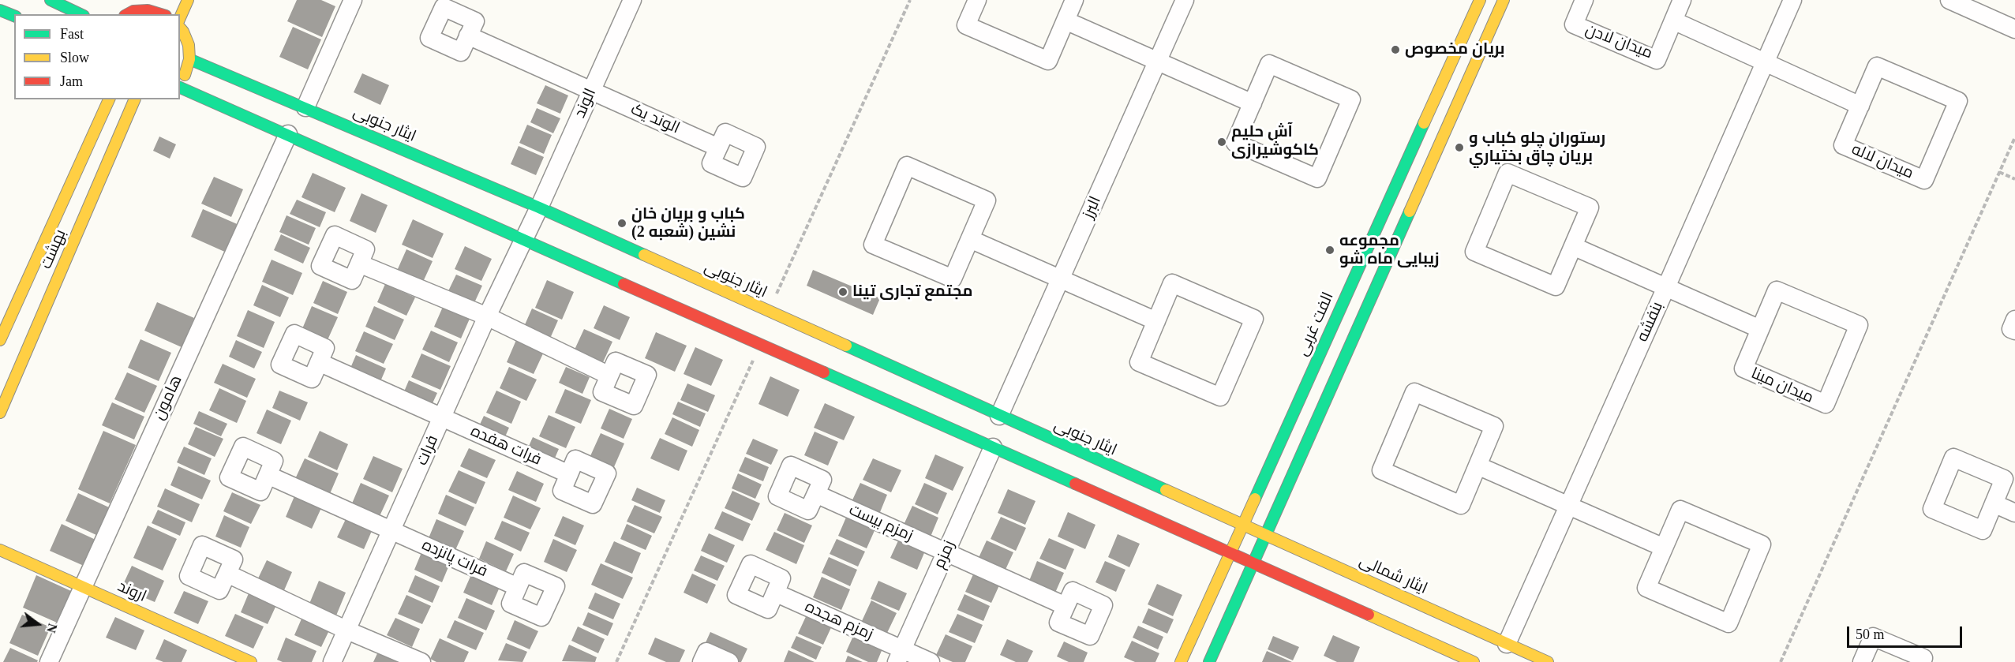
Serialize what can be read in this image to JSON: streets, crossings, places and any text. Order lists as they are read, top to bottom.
{
  "streets": {
    "main road": [
      "ایثار جنوبی",
      "بهشت",
      "الفت غربی",
      "ایثار شمالی",
      "اروند"
    ],
    "street": [
      "میدان لادن",
      "الوند",
      "الوند یک",
      "میدان لاله",
      "البرز",
      "بنفشه",
      "میدان مینا",
      "هامون",
      "فرات هفده",
      "فرات",
      "زمزم بیست",
      "زمزم",
      "فرات پانزده",
      "زمزم هجده"
    ]
  },
  "crossings": [
    ["الوند", "الوند یک"],
    ["الوند", "ایثار جنوبی"],
    ["الوند", "فرات"],
    ["ایثار جنوبی", "البرز"],
    ["ایثار جنوبی", "الفت غربی"],
    ["ایثار جنوبی", "ایثار شمالی"],
    ["بنفشه", "ایثار شمالی"],
    ["هامون", "اروند"],
    ["فرات هفده", "فرات"],
    ["فرات", "فرات پانزده"],
    ["زمزم بیست", "زمزم"],
    ["زمزم", "زمزم هجده"]
  ],
  "places": [
    "بریان مخصوص",
    "آش حلیم کاکوشیرازی",
    "رستوران چلو كباب و بريان چاق بختياري",
    "کباب و بریان خان نشین (شعبه 2)",
    "مجموعه زیبایی ماه شو",
    "مجتمع تجاری تینا"
  ],
  "legend": ["Fast", "Slow", "Jam"],
  "scale_bar": "50 m",
  "north": "right"
}
